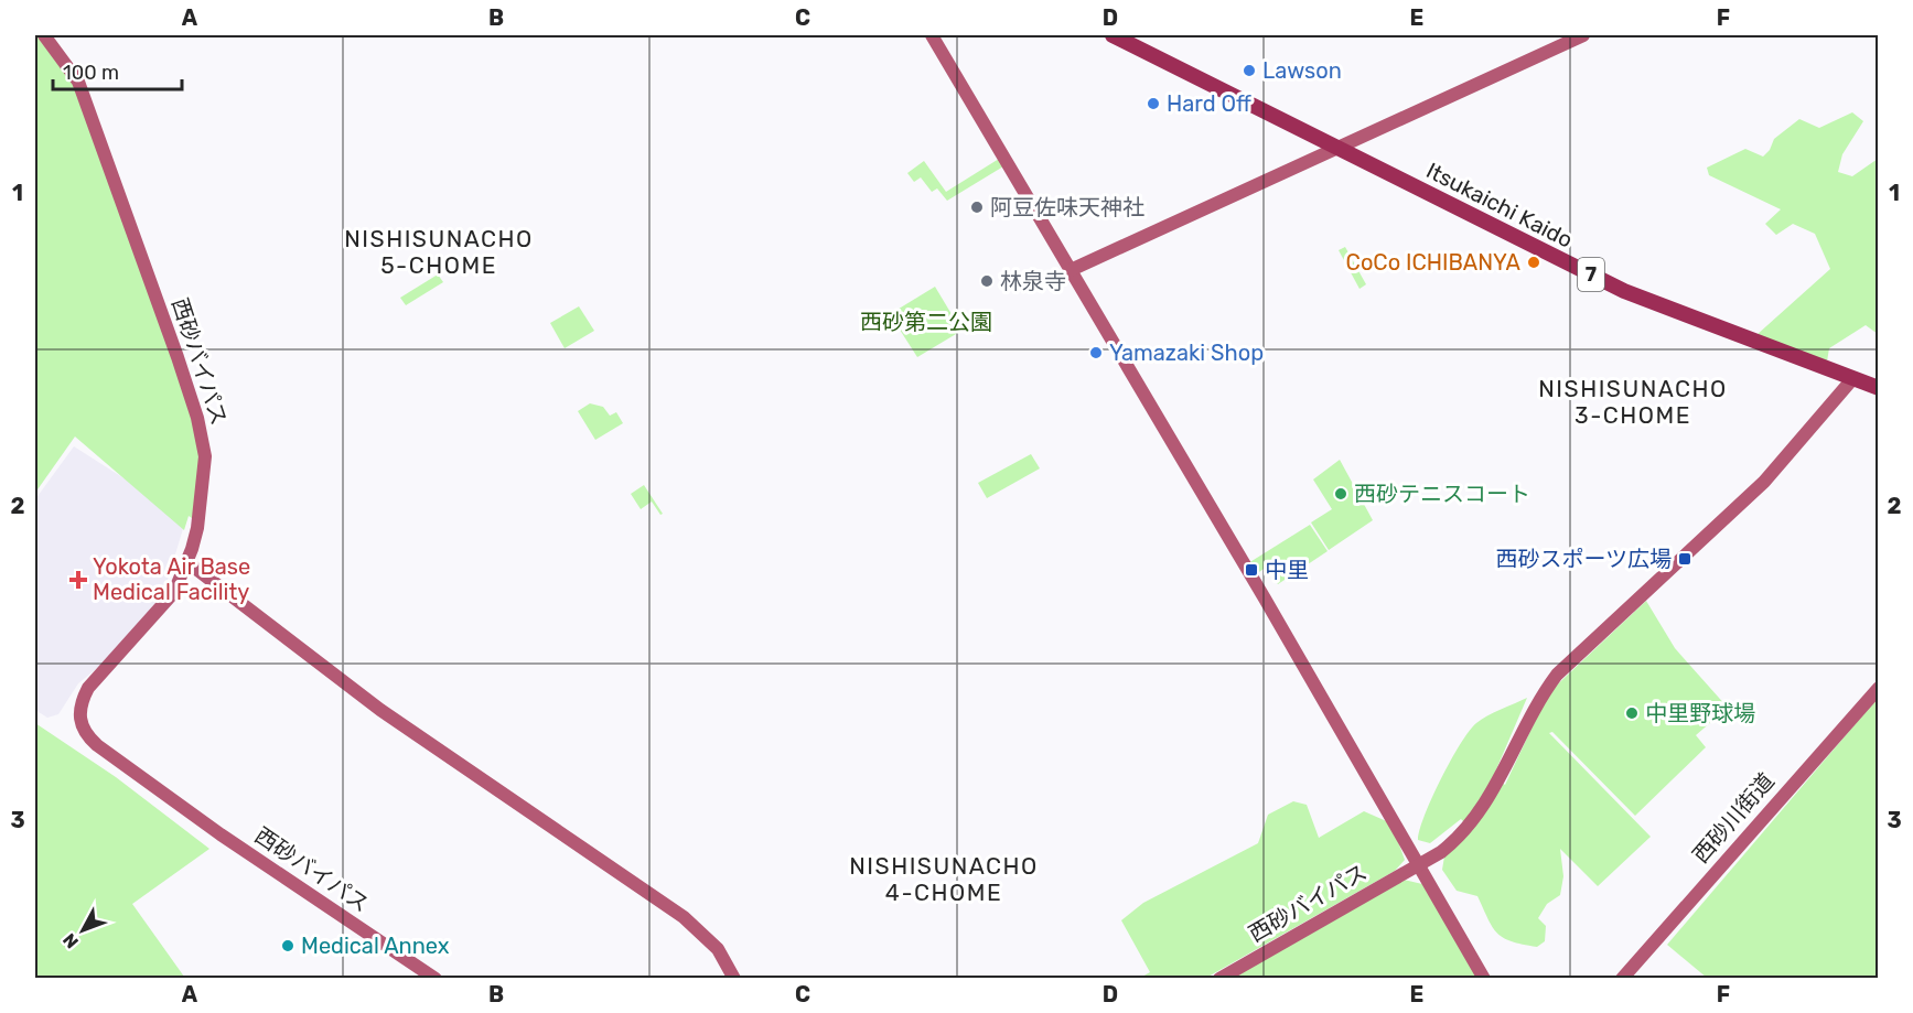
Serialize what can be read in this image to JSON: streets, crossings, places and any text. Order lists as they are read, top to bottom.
{
  "streets": {
    "main road": ["Itsukaichi Kaido", "7"],
    "street": ["西砂バイパス", "西砂川街道"]
  },
  "crossings": [
    ["Itsukaichi Kaido", "西砂バイパス"]
  ],
  "districts": ["NISHISUNACHO 5-CHOME", "NISHISUNACHO 3-CHOME", "NISHISUNACHO 4-CHOME"],
  "parks": ["西砂第二公園"],
  "places": {
    "other": [
      "Lawson",
      "Hard Off",
      "阿豆佐味天神社",
      "CoCo ICHIBANYA",
      "林泉寺",
      "Yamazaki Shop",
      "西砂テニスコート",
      "中里野球場",
      "Medical Annex"
    ],
    "transit": ["西砂スポーツ広場", "中里"],
    "health": ["Yokota Air Base Medical Facility"]
  },
  "scale_bar": "100 m",
  "north": "bottom left",
  "grid": {
    "columns": [
      "A",
      "B",
      "C",
      "D",
      "E",
      "F"
    ],
    "rows": ["1", "2", "3"]
  }
}
